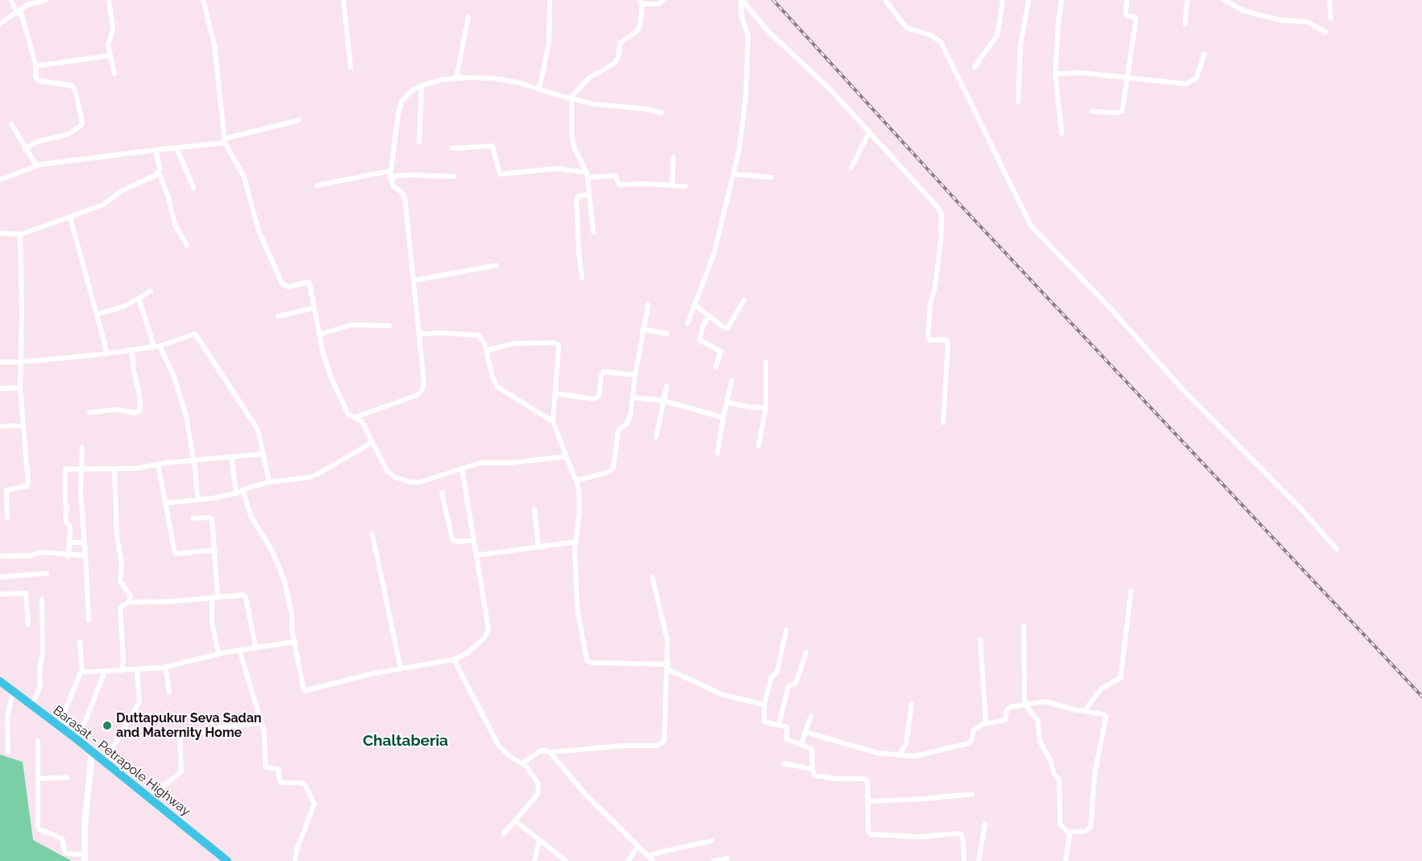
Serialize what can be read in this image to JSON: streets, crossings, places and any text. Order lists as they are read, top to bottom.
{
  "streets": {
    "highway": ["Barasat - Petrapole Highway"]
  },
  "districts": ["Chaltaberia"],
  "places": ["Duttapukur Seva Sadan and Maternity Home"]
}
